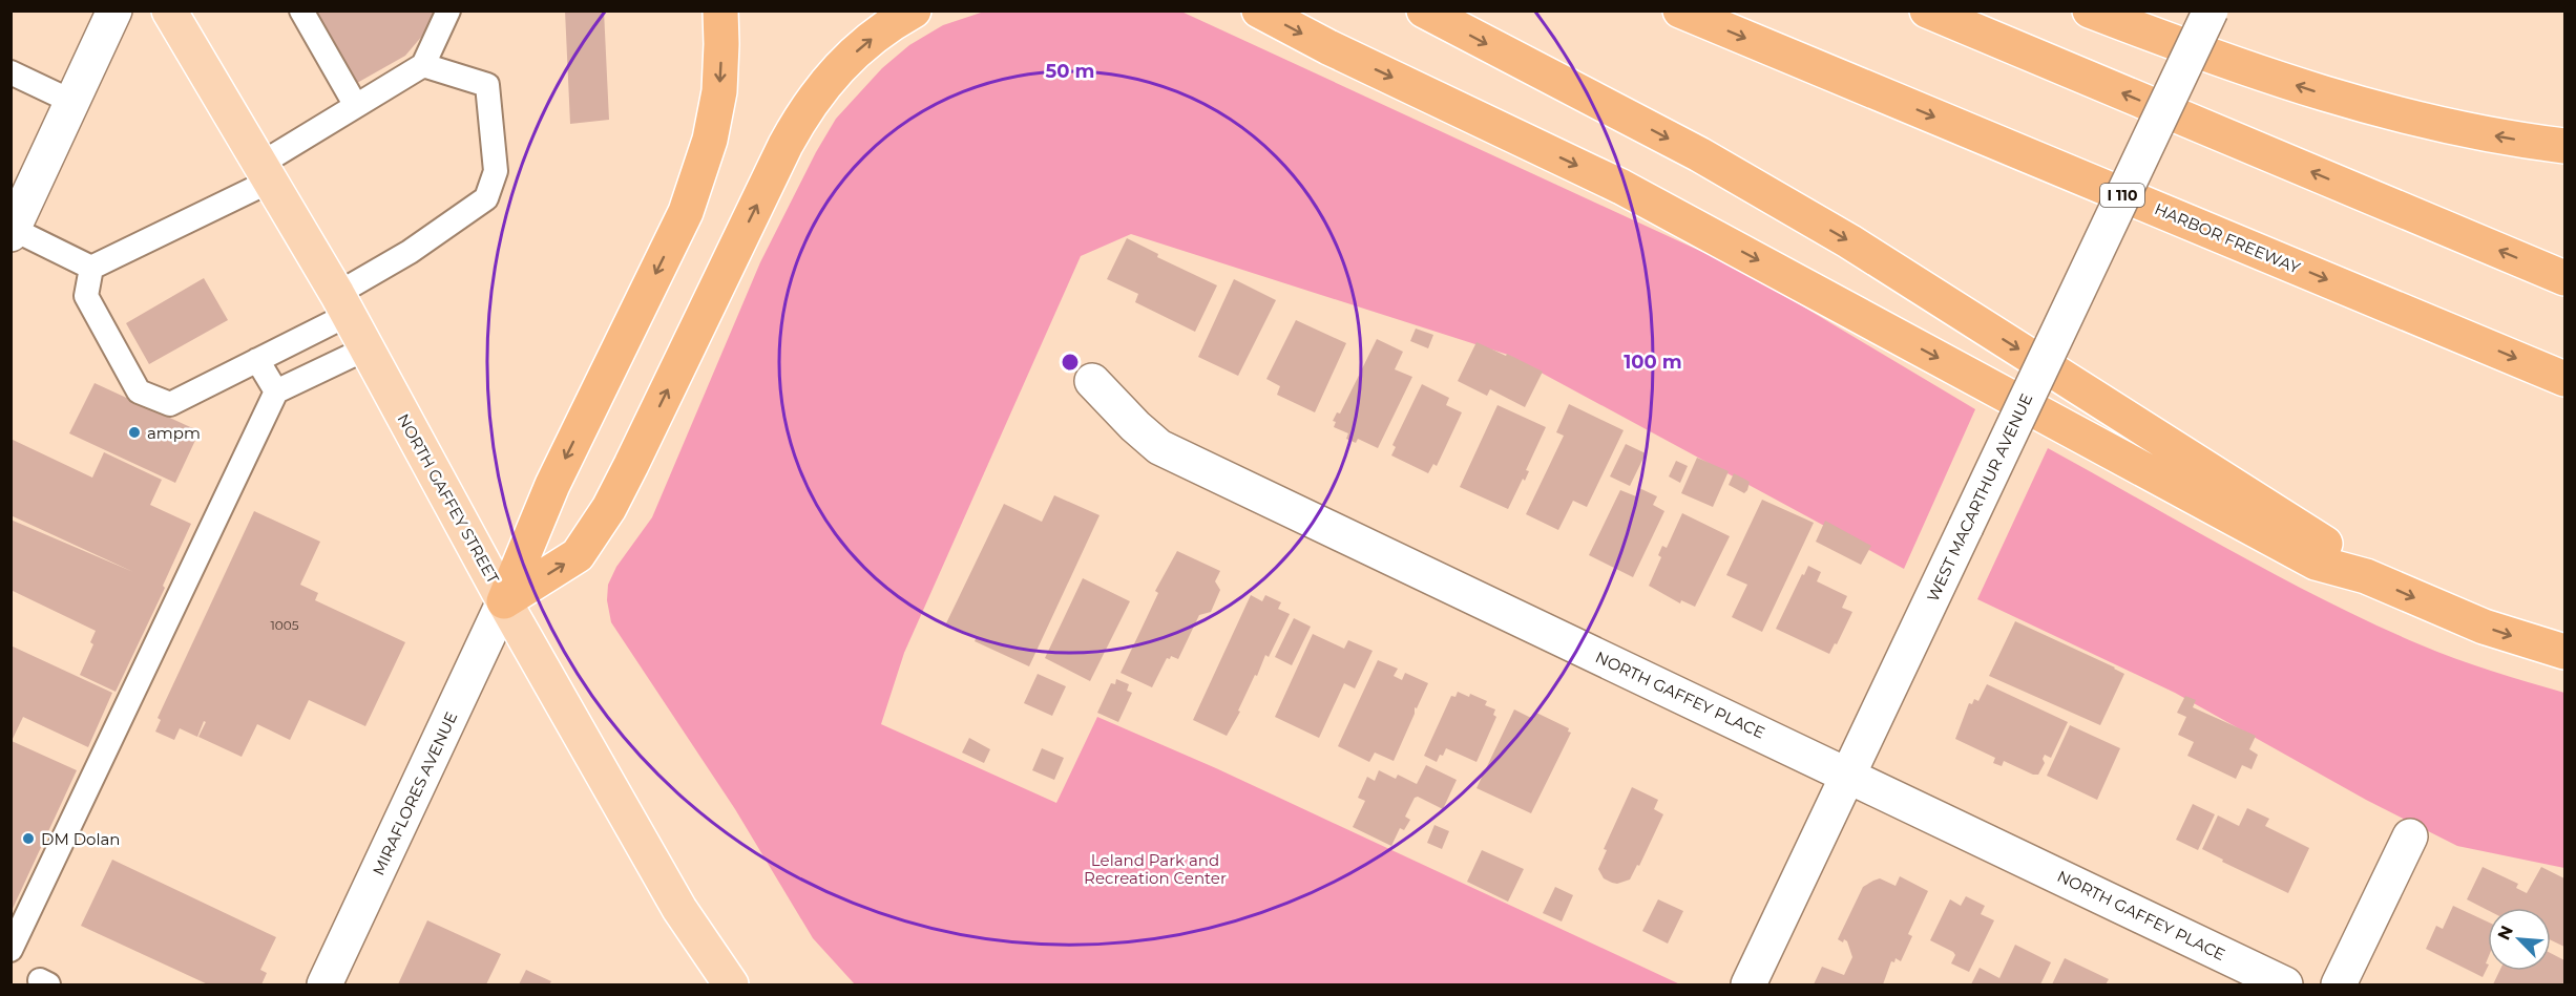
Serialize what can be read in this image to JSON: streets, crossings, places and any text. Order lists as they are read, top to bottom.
{
  "streets": {
    "highway": ["I 110", "HARBOR FREEWAY"],
    "main road": ["NORTH GAFFEY STREET"],
    "street": ["WEST MACARTHUR AVENUE", "NORTH GAFFEY PLACE", "MIRAFLORES AVENUE"]
  },
  "crossings": [
    ["WEST MACARTHUR AVENUE", "NORTH GAFFEY PLACE"],
    ["NORTH GAFFEY STREET", "MIRAFLORES AVENUE"]
  ],
  "parks": ["Leland Park and Recreation Center"],
  "places": ["ampm", "DM Dolan"],
  "house_numbers": ["1005"],
  "north": "top left",
  "rings": ["50 m", "100 m"]
}
